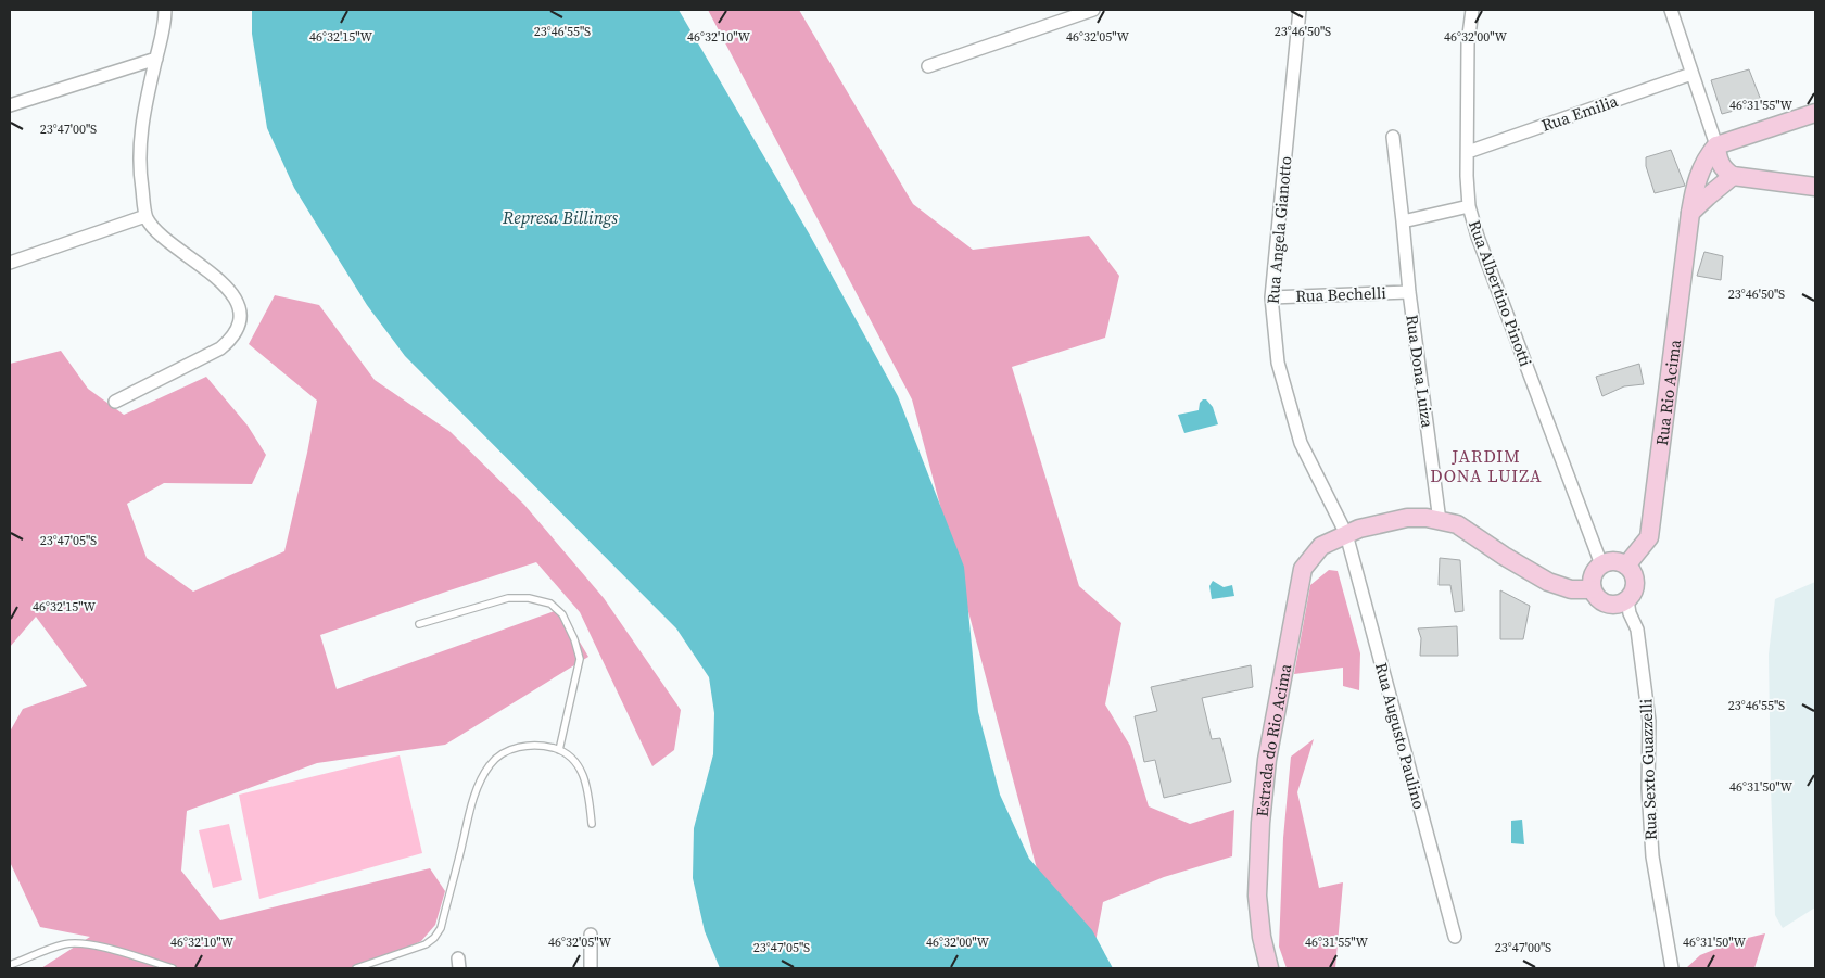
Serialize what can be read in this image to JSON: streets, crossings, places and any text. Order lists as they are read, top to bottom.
{
  "streets": {
    "main road": ["Rua Rio Acima", "Estrada do Rio Acima"],
    "street": [
      "Rua Emilia",
      "Rua Angela Gianotto",
      "Rua Albertino Pinotti",
      "Rua Bechelli",
      "Rua Dona Luiza",
      "Rua Augusto Paulino",
      "Rua Sexto Guazzelli"
    ]
  },
  "crossings": [
    ["Rua Emilia", "Rua Albertino Pinotti"],
    ["Rua Angela Gianotto", "Rua Bechelli"],
    ["Rua Angela Gianotto", "Rua Augusto Paulino"],
    ["Rua Angela Gianotto", "Estrada do Rio Acima"],
    ["Rua Albertino Pinotti", "Rua Rio Acima"],
    ["Rua Albertino Pinotti", "Rua Sexto Guazzelli"],
    ["Rua Bechelli", "Rua Dona Luiza"],
    ["Rua Rio Acima", "Rua Sexto Guazzelli"],
    ["Rua Augusto Paulino", "Estrada do Rio Acima"]
  ],
  "districts": ["JARDIM DONA LUIZA"],
  "water": ["Represa Billings"],
  "coordinates": [
    "23°46'55\"S",
    "23°46'50\"S",
    "46°32'15\"W",
    "46°32'10\"W",
    "46°32'05\"W",
    "46°32'00\"W",
    "46°31'55\"W",
    "23°47'00\"S",
    "23°47'05\"S",
    "46°31'50\"W"
  ]
}
